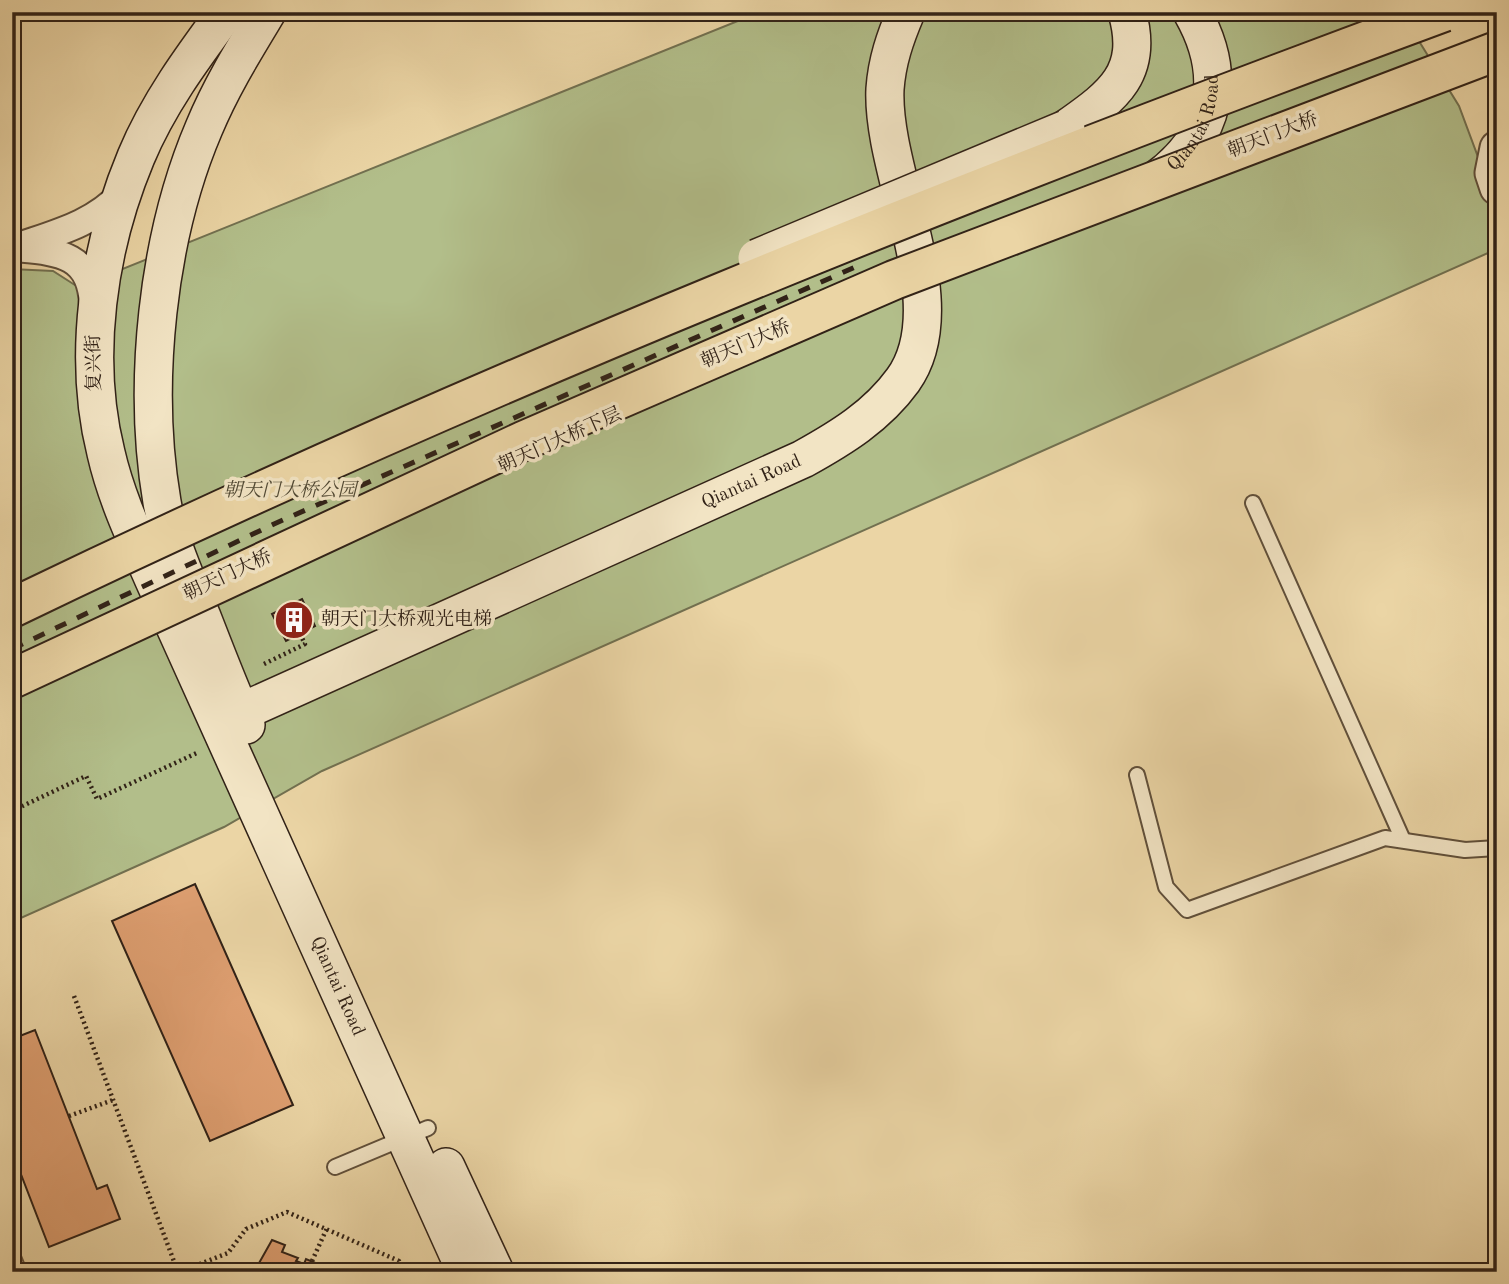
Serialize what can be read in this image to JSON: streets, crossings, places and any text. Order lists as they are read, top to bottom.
{
  "streets": {
    "highway": ["朝天门大桥"],
    "main road": ["Qiantai Road", "复兴街", "朝天门大桥下层"]
  },
  "crossings": [
    ["Qiantai Road", "复兴街"],
    ["Qiantai Road", "朝天门大桥下层"]
  ],
  "parks": ["朝天门大桥公园"],
  "places": {
    "building": ["朝天门大桥观光电梯"]
  }
}
